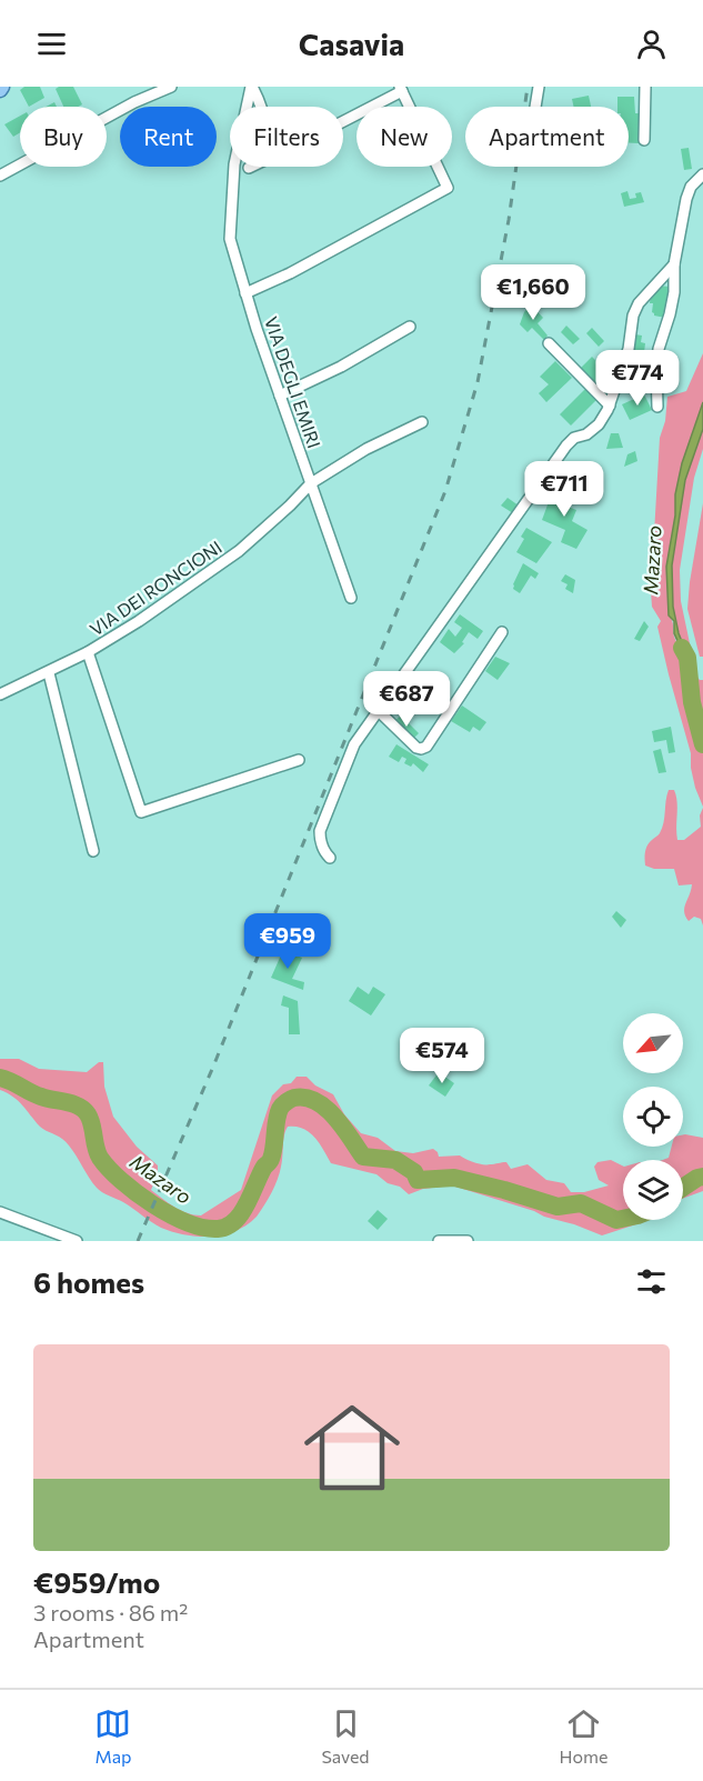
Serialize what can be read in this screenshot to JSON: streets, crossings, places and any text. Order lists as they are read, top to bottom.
{
  "streets": {
    "street": ["VIA DEGLI EMIRI", "VIA DEI RONCIONI"]
  },
  "crossings": [
    ["VIA DEGLI EMIRI", "VIA DEI RONCIONI"]
  ],
  "water": ["Mazaro"],
  "north": "bottom left",
  "page": {
    "header": "Casavia",
    "chip": [
      "Buy",
      "Rent",
      "Filters",
      "New",
      "Apartment"
    ],
    "price": [
      "€1,660",
      "€774",
      "€711",
      "€687",
      "€959",
      "€574"
    ],
    "heading": "6 homes",
    "list": [
      {
        "name": "€959/mo",
        "note": "3 rooms · 86 m² · Apartment"
      }
    ],
    "tabs": ["Map", "Saved", "Home"]
  }
}
